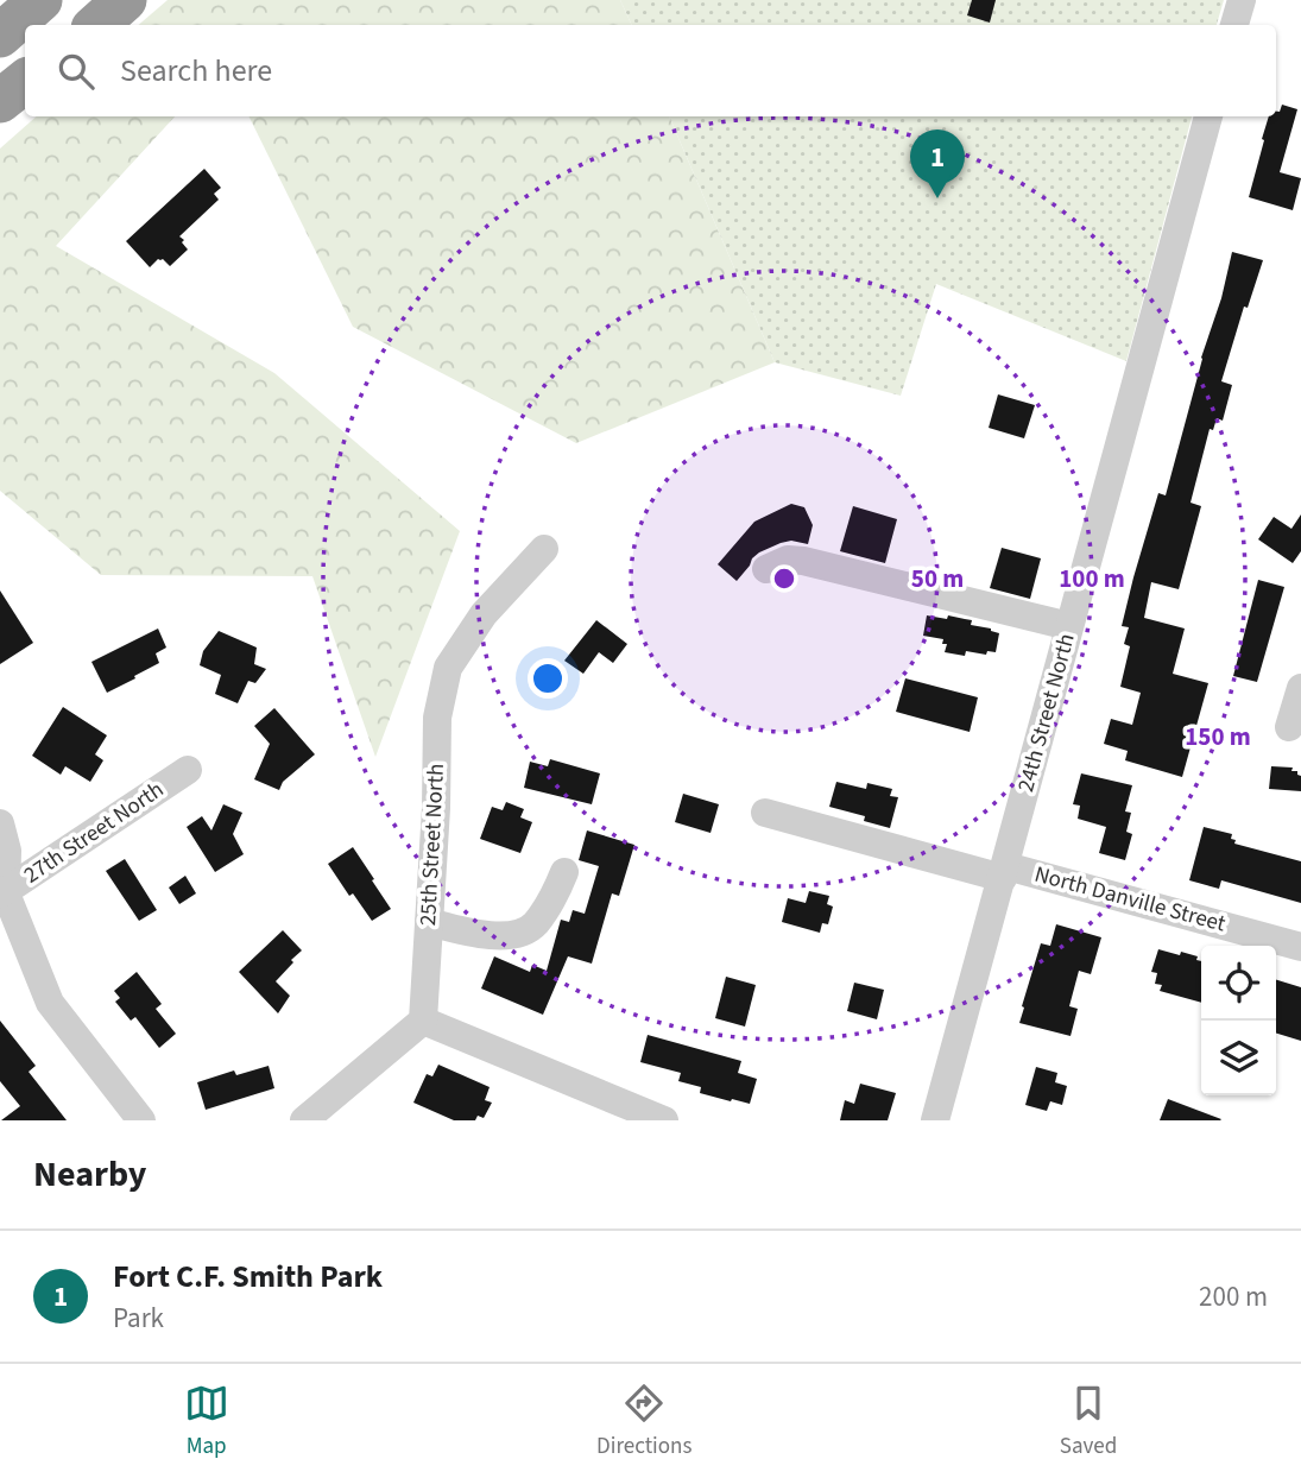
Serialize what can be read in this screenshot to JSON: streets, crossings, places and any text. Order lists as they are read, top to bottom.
{
  "streets": {
    "street": [
      "24th Street North",
      "27th Street North",
      "25th Street North",
      "North Danville Street"
    ]
  },
  "crossings": [
    ["24th Street North", "North Danville Street"]
  ],
  "page": {
    "search": "Search here",
    "pins": "1",
    "heading": "Nearby",
    "list": [
      {
        "mark": "1",
        "name": "Fort C.F. Smith Park",
        "note": "Park",
        "value": "200 m"
      }
    ],
    "nav": ["Map", "Directions", "Saved"]
  },
  "rings": ["50 m", "100 m", "150 m"]
}
